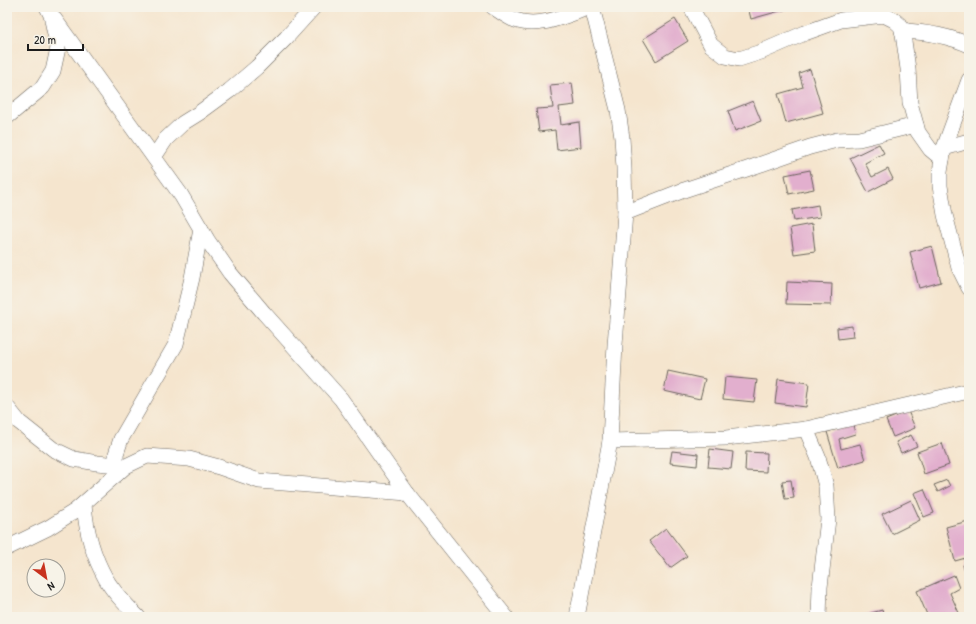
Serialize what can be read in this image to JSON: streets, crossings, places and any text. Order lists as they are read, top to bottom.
{
  "scale_bar": "20 m",
  "north": "bottom right"
}
